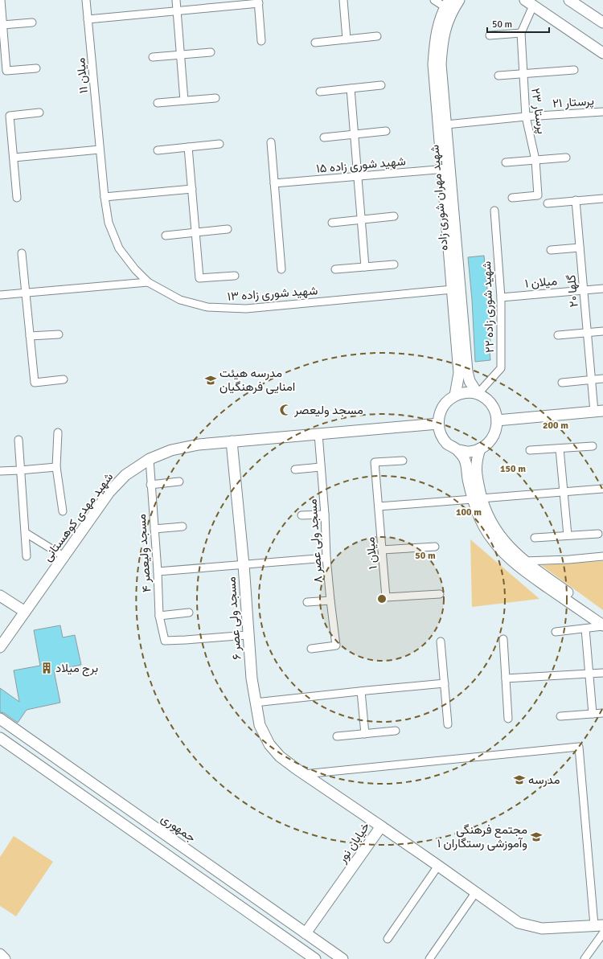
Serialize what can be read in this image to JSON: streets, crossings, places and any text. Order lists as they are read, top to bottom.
{
  "streets": {
    "street": [
      "میلان ۱۱",
      "پرستار ۲۱",
      "پرستار ۲۳",
      "شهید شوری زاده ۱۵",
      "شهید مهران شوری زاده",
      "میلان ۱",
      "گلها ۲۰",
      "شهید شوری زاده ۱۳",
      "شهید شوری زاده ۲۲",
      "شهید مهدی کوهستانی",
      "مسجد ولی عصر ۸",
      "مسجد ولیعصر ۴",
      "مسجد ولی عصر ۶",
      "جمهوری",
      "خیابان نور"
    ]
  },
  "crossings": [
    ["میلان ۱۱", "شهید شوری زاده ۱۳"],
    ["پرستار ۲۱", "پرستار ۲۳"],
    ["پرستار ۲۱", "شهید مهران شوری زاده"],
    ["شهید شوری زاده ۱۵", "شهید مهران شوری زاده"],
    ["شهید مهران شوری زاده", "شهید شوری زاده ۱۳"],
    ["شهید مهران شوری زاده", "شهید شوری زاده ۲۲"],
    ["شهید مهران شوری زاده", "شهید مهدی کوهستانی"],
    ["میلان ۱", "گلها ۲۰"],
    ["میلان ۱", "شهید شوری زاده ۲۲"],
    ["شهید شوری زاده ۲۲", "شهید مهدی کوهستانی"],
    ["شهید مهدی کوهستانی", "مسجد ولی عصر ۸"],
    ["شهید مهدی کوهستانی", "مسجد ولیعصر ۴"],
    ["شهید مهدی کوهستانی", "مسجد ولی عصر ۶"],
    ["مسجد ولیعصر ۴", "مسجد ولی عصر ۶"],
    ["مسجد ولی عصر ۶", "خیابان نور"],
    ["جمهوری", "خیابان نور"]
  ],
  "places": {
    "school or university": ["مدرسه هیئت امنایی فرهنگیان", "مدرسه", "مجتمع فرهنگی وآموزشی رستگاران ۱"],
    "mosque": ["مسجد ولیعصر"],
    "building": ["برج میلاد"]
  },
  "scale_bar": "50 m",
  "rings": [
    "200 m",
    "150 m",
    "100 m",
    "50 m"
  ]
}
